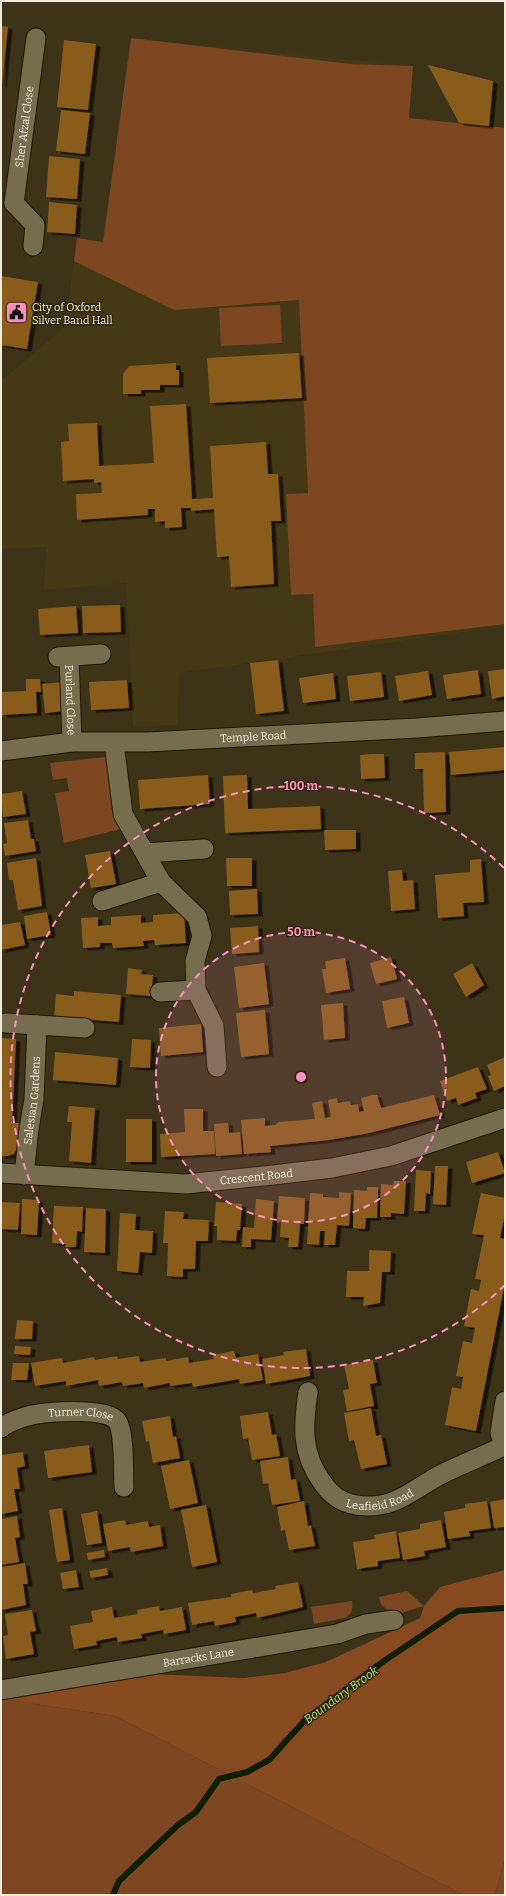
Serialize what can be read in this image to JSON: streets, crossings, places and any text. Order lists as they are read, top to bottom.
{
  "streets": {
    "street": [
      "Sher Afzal Close",
      "Purland Close",
      "Temple Road",
      "Salesian Gardens",
      "Crescent Road",
      "Turner Close",
      "Leafield Road",
      "Barracks Lane"
    ]
  },
  "crossings": [
    ["Purland Close", "Temple Road"],
    ["Salesian Gardens", "Crescent Road"]
  ],
  "water": ["Boundary Brook"],
  "places": {
    "public building": ["City of Oxford Silver Band Hall"]
  },
  "rings": ["100 m", "50 m"]
}
